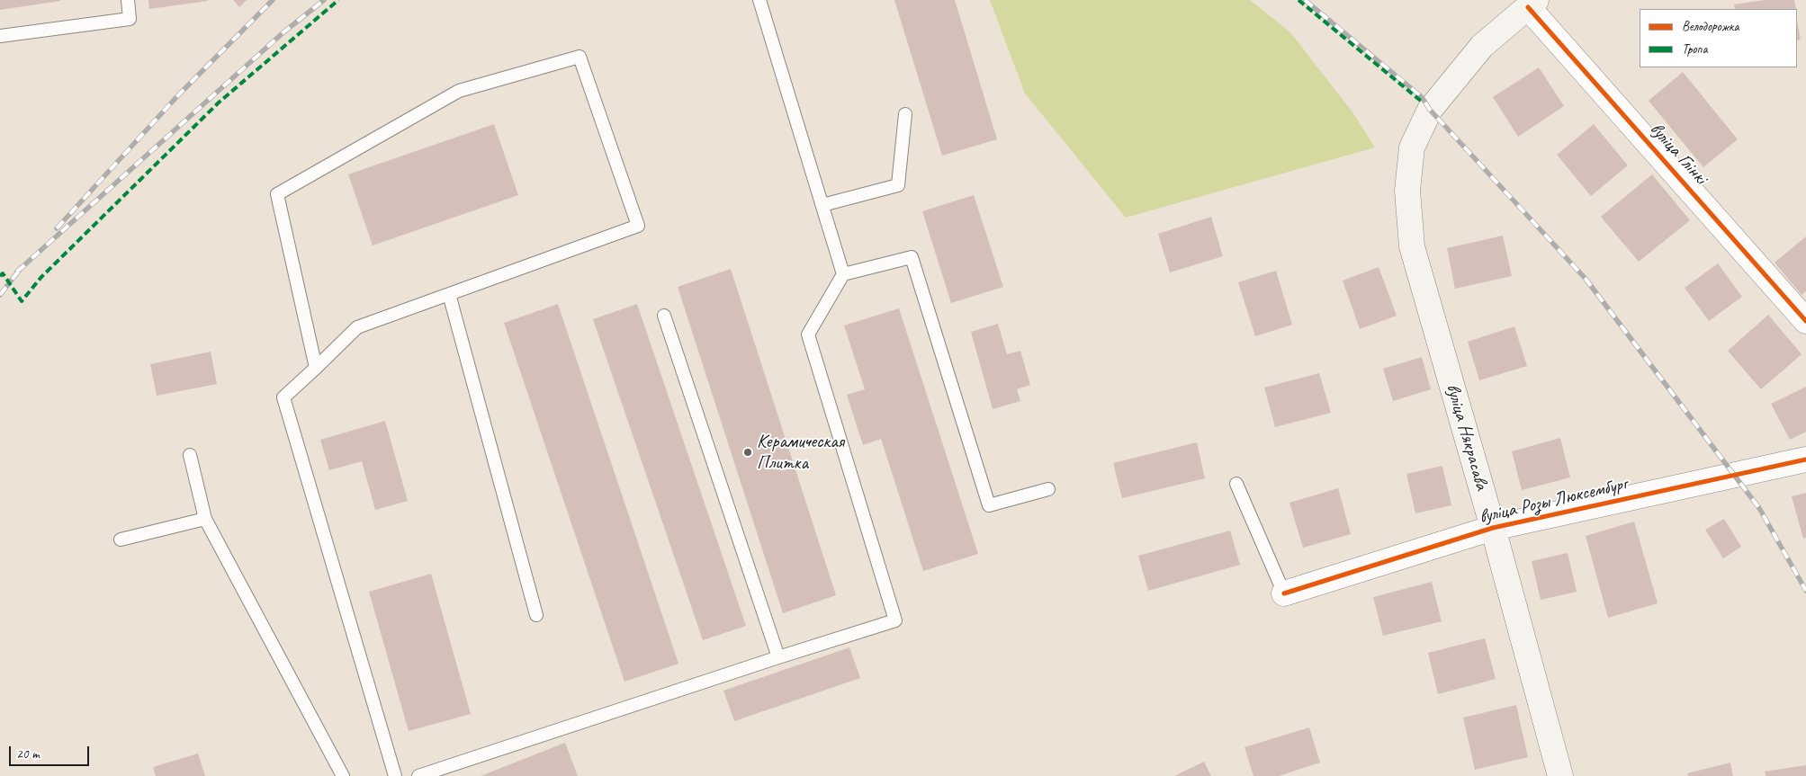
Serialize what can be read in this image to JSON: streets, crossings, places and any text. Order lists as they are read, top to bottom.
{
  "streets": {
    "main road": ["вуліца Някрасава"],
    "street": ["вуліца Глінкі", "вуліца Розы Люксембург"]
  },
  "crossings": [
    ["вуліца Глінкі", "вуліца Някрасава"],
    ["вуліца Някрасава", "вуліца Розы Люксембург"]
  ],
  "places": ["Керамическая Плитка"],
  "legend": ["Велодорожка", "Тропа"],
  "scale_bar": "20 m"
}
